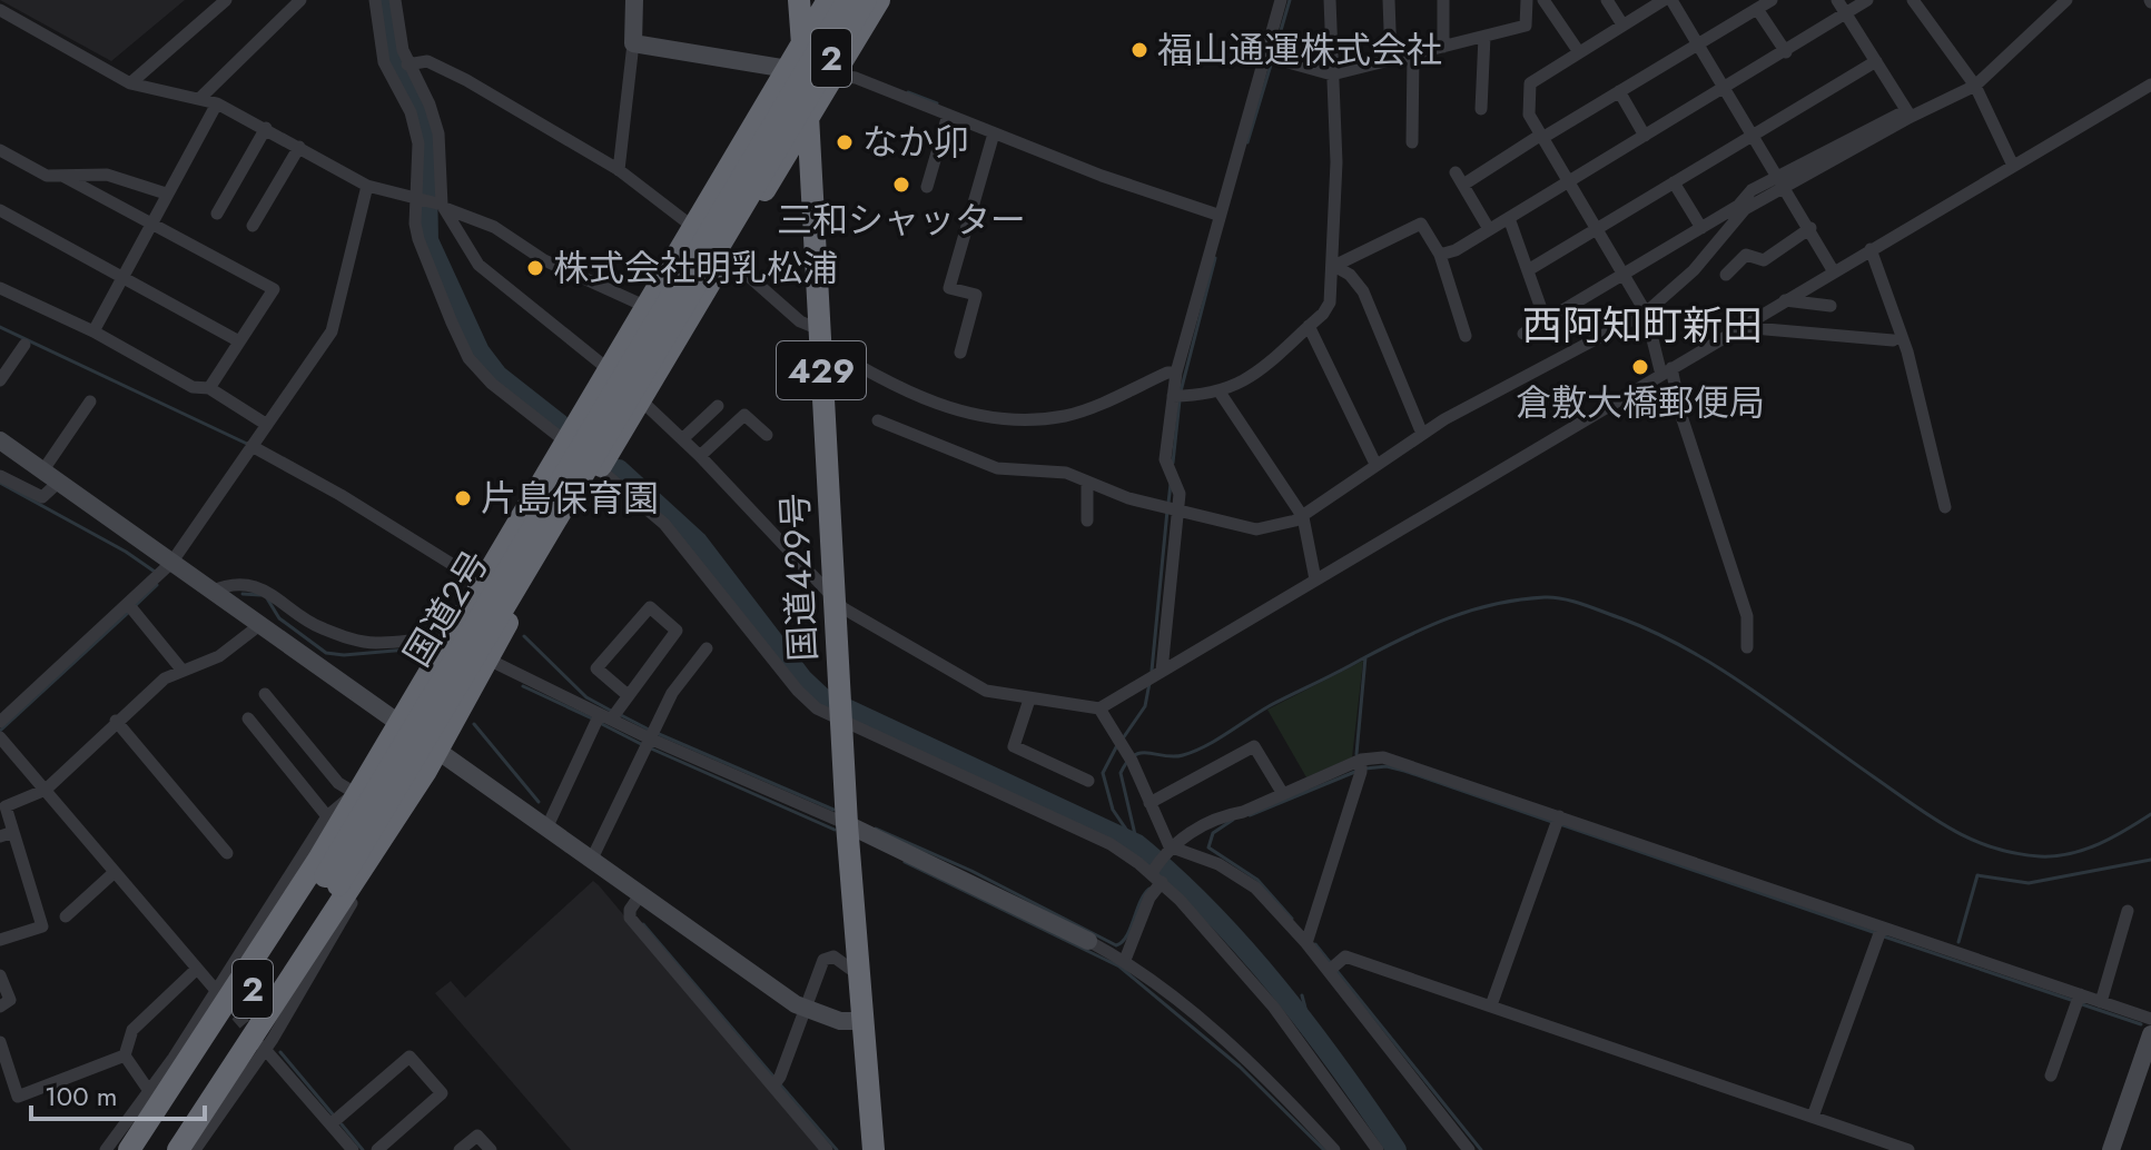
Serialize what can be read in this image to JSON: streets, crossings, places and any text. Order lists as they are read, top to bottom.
{
  "streets": {
    "highway": [
      "2",
      "429",
      "国道429号",
      "国道2号"
    ]
  },
  "districts": ["西阿知町新田"],
  "places": [
    "福山通運株式会社",
    "なか卯",
    "三和シャッター",
    "株式会社明乳松浦",
    "倉敷大橋郵便局",
    "片島保育園"
  ],
  "scale_bar": "100 m"
}
